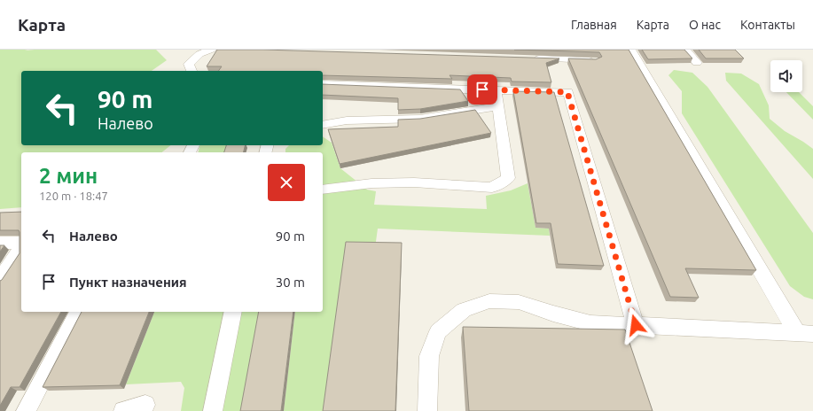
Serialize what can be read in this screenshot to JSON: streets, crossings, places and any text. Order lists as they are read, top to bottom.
{
  "page": {
    "header": "Карта",
    "nav": [
      "Главная",
      "Карта",
      "О нас",
      "Контакты"
    ],
    "turn": ["90 m", "Налево"],
    "heading": ["2 мин", "120 m · 18:47"],
    "list": [
      {
        "name": "Налево",
        "value": "90 m"
      },
      {
        "name": "Пункт назначения",
        "value": "30 m"
      }
    ]
  }
}
